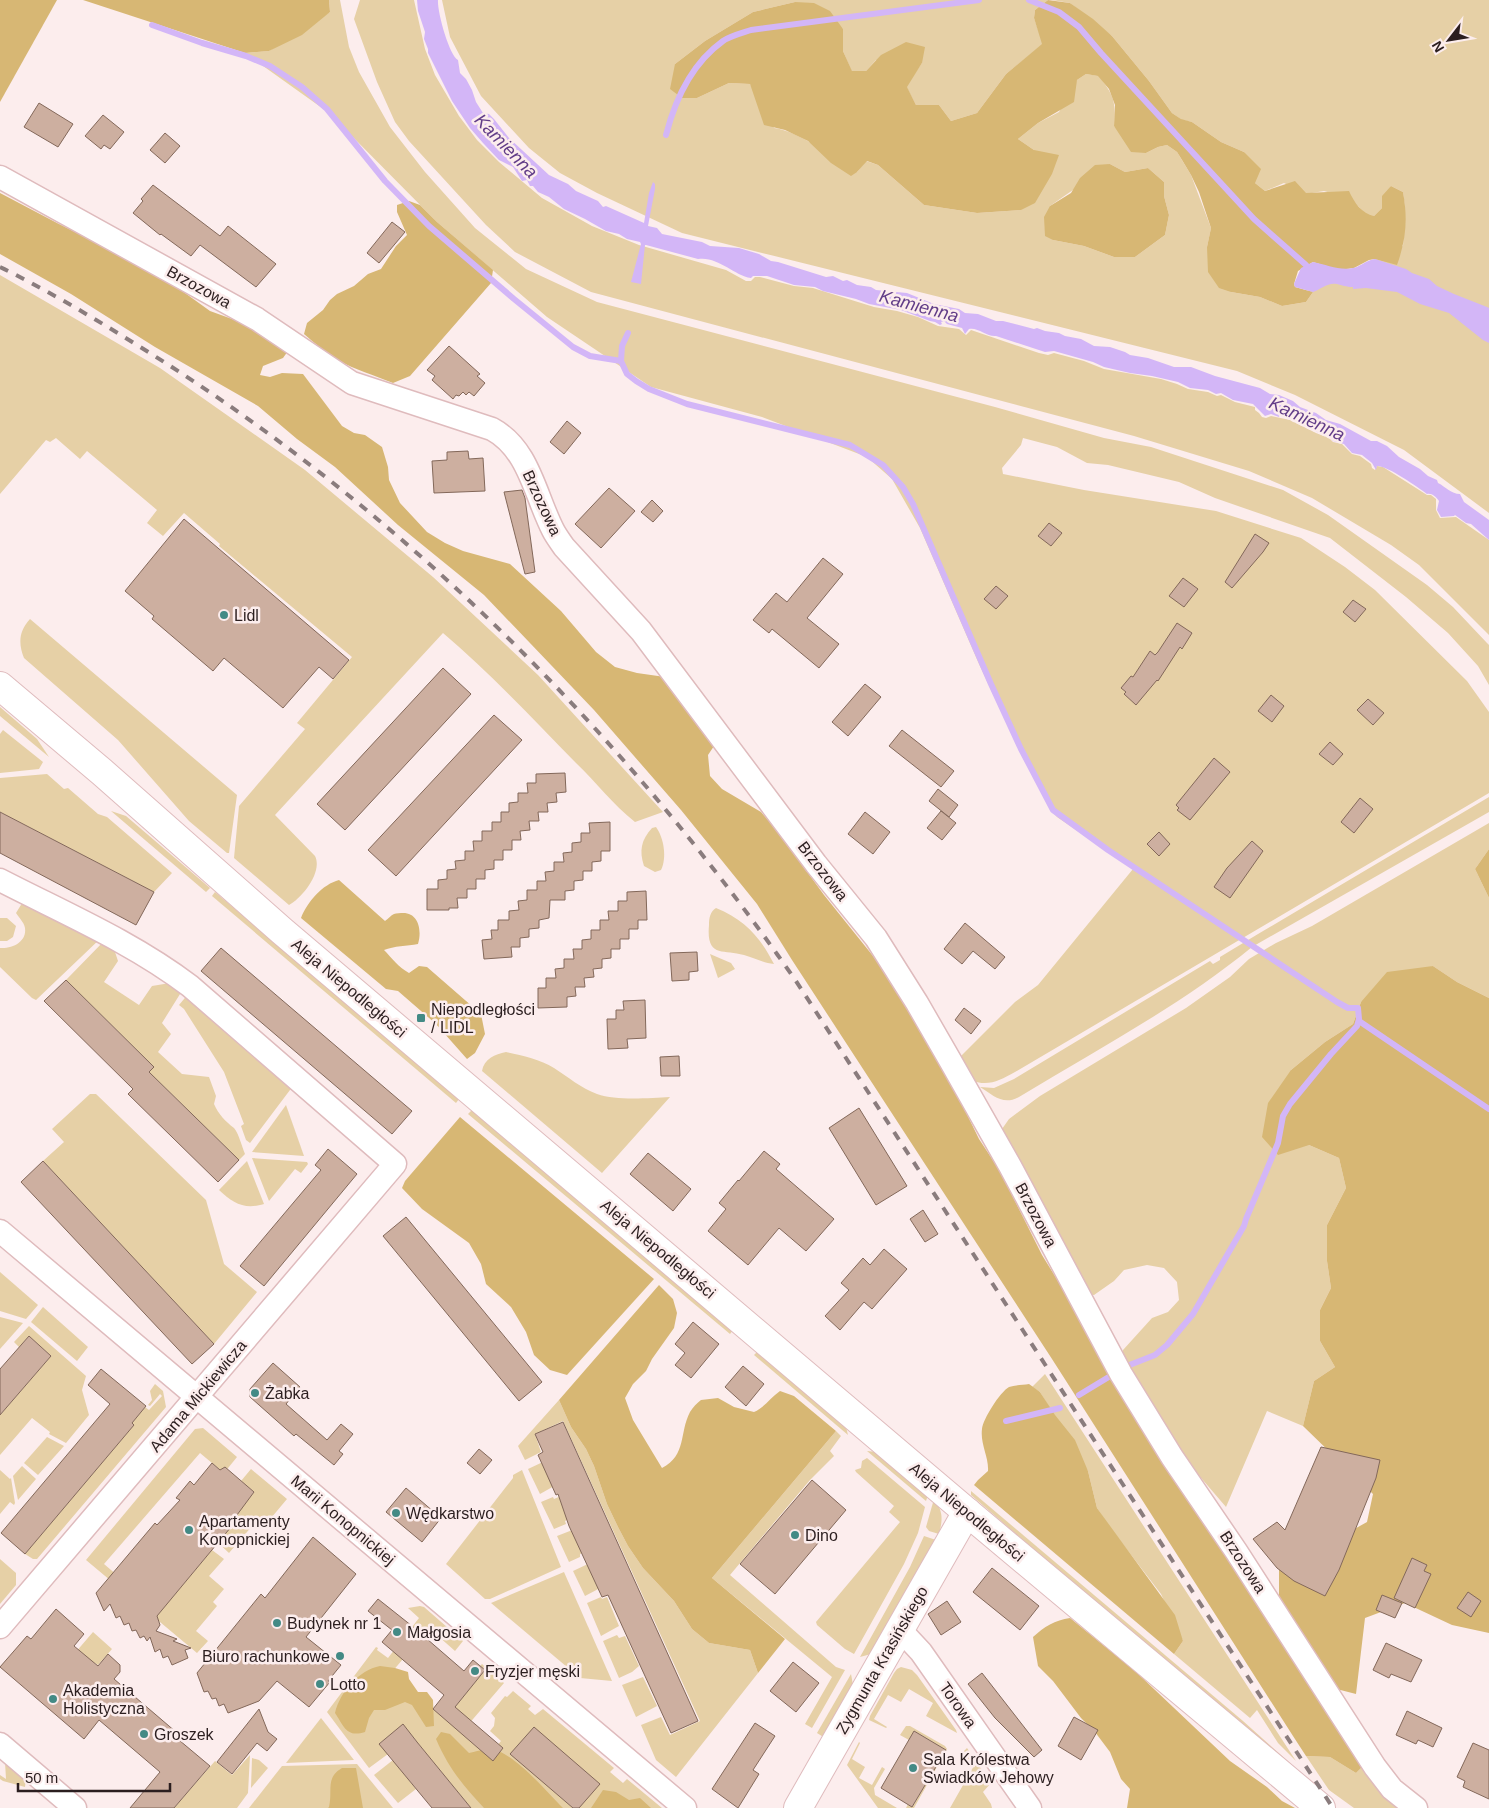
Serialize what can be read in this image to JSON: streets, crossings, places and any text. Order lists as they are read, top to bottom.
{
  "streets": {
    "street": [
      "Brzozowa",
      "Aleja Niepodległości",
      "Adama Mickiewicza",
      "Marii Konopnickiej",
      "Zygmunta Krasińskiego",
      "Torowa"
    ]
  },
  "crossings": [
    ["Aleja Niepodległości", "Zygmunta Krasińskiego"],
    ["Adama Mickiewicza", "Marii Konopnickiej"],
    ["Zygmunta Krasińskiego", "Torowa"]
  ],
  "water": ["Kamienna"],
  "places": {
    "other": [
      "Lidl",
      "Żabka",
      "Wędkarstwo",
      "Apartamenty Konopnickiej",
      "Dino",
      "Budynek nr 1",
      "Małgosia",
      "Biuro rachunkowe",
      "Fryzjer męski",
      "Lotto",
      "Akademia Holistyczna",
      "Groszek",
      "Sala Królestwa Swiadków Jehowy"
    ],
    "transit": ["Niepodległości / LIDL"]
  },
  "scale_bar": "50 m",
  "north": "bottom left"
}
